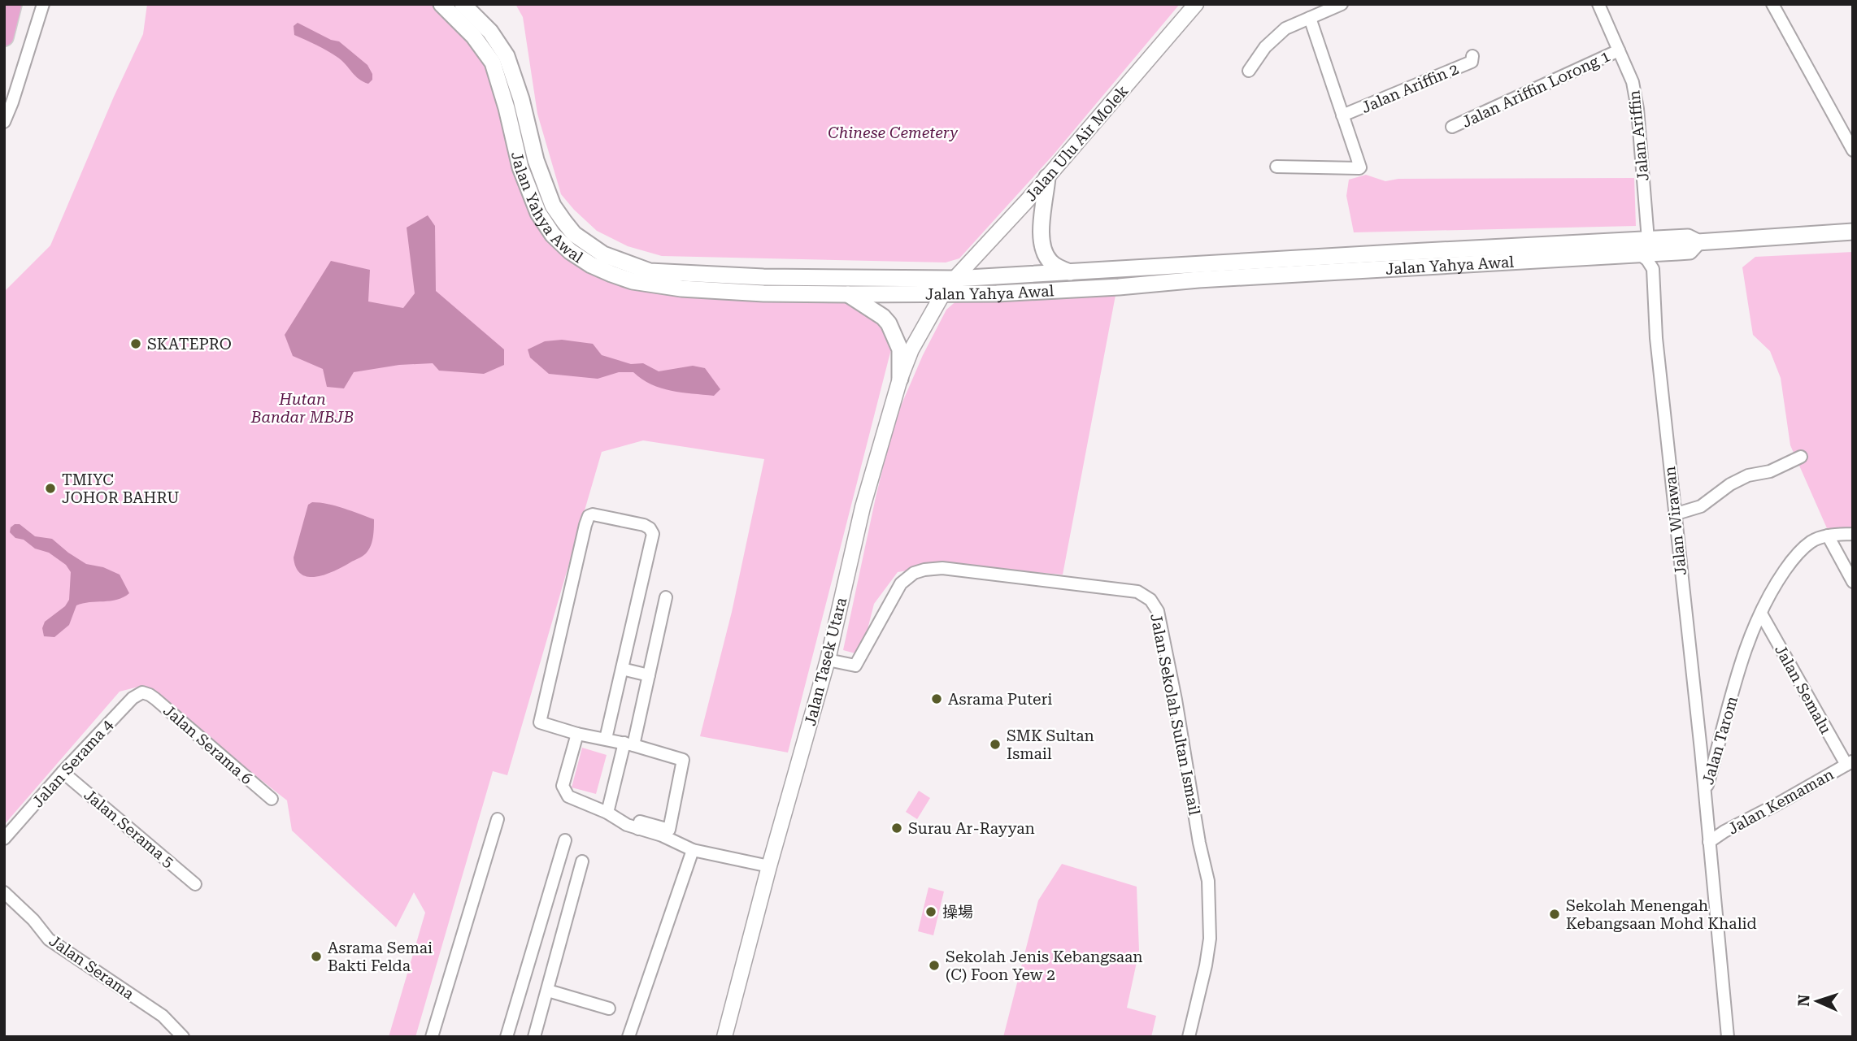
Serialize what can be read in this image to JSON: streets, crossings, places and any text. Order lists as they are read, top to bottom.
{
  "streets": {
    "main road": ["Jalan Yahya Awal"],
    "street": [
      "Jalan Ariffin 2",
      "Jalan Ariffin Lorong 1",
      "Jalan Ariffin",
      "Jalan Ulu Air Molek",
      "Jalan Wirawan",
      "Jalan Tasek Utara",
      "Jalan Semalu",
      "Jalan Sekolah Sultan Ismail",
      "Jalan Tarom",
      "Jalan Serama 6",
      "Jalan Serama 4",
      "Jalan Kemaman",
      "Jalan Serama 5",
      "Jalan Serama"
    ]
  },
  "crossings": [
    ["Jalan Ariffin Lorong 1", "Jalan Ariffin"],
    ["Jalan Ariffin", "Jalan Yahya Awal"],
    ["Jalan Ulu Air Molek", "Jalan Yahya Awal"],
    ["Jalan Ulu Air Molek", "Jalan Tasek Utara"],
    ["Jalan Yahya Awal", "Jalan Tasek Utara"],
    ["Jalan Wirawan", "Jalan Tarom"],
    ["Jalan Tasek Utara", "Jalan Sekolah Sultan Ismail"],
    ["Jalan Semalu", "Jalan Tarom"],
    ["Jalan Semalu", "Jalan Kemaman"],
    ["Jalan Tarom", "Jalan Kemaman"],
    ["Jalan Serama 6", "Jalan Serama 4"],
    ["Jalan Serama 4", "Jalan Serama 5"]
  ],
  "parks": ["Chinese Cemetery", "Hutan Bandar MBJB"],
  "places": [
    "SKATEPRO",
    "TMIYC JOHOR BAHRU",
    "Asrama Puteri",
    "SMK Sultan Ismail",
    "Surau Ar-Rayyan",
    "操場",
    "Sekolah Menengah Kebangsaan Mohd Khalid",
    "Asrama Semai Bakti Felda",
    "Sekolah Jenis Kebangsaan (C) Foon Yew 2"
  ],
  "north": "left"
}
